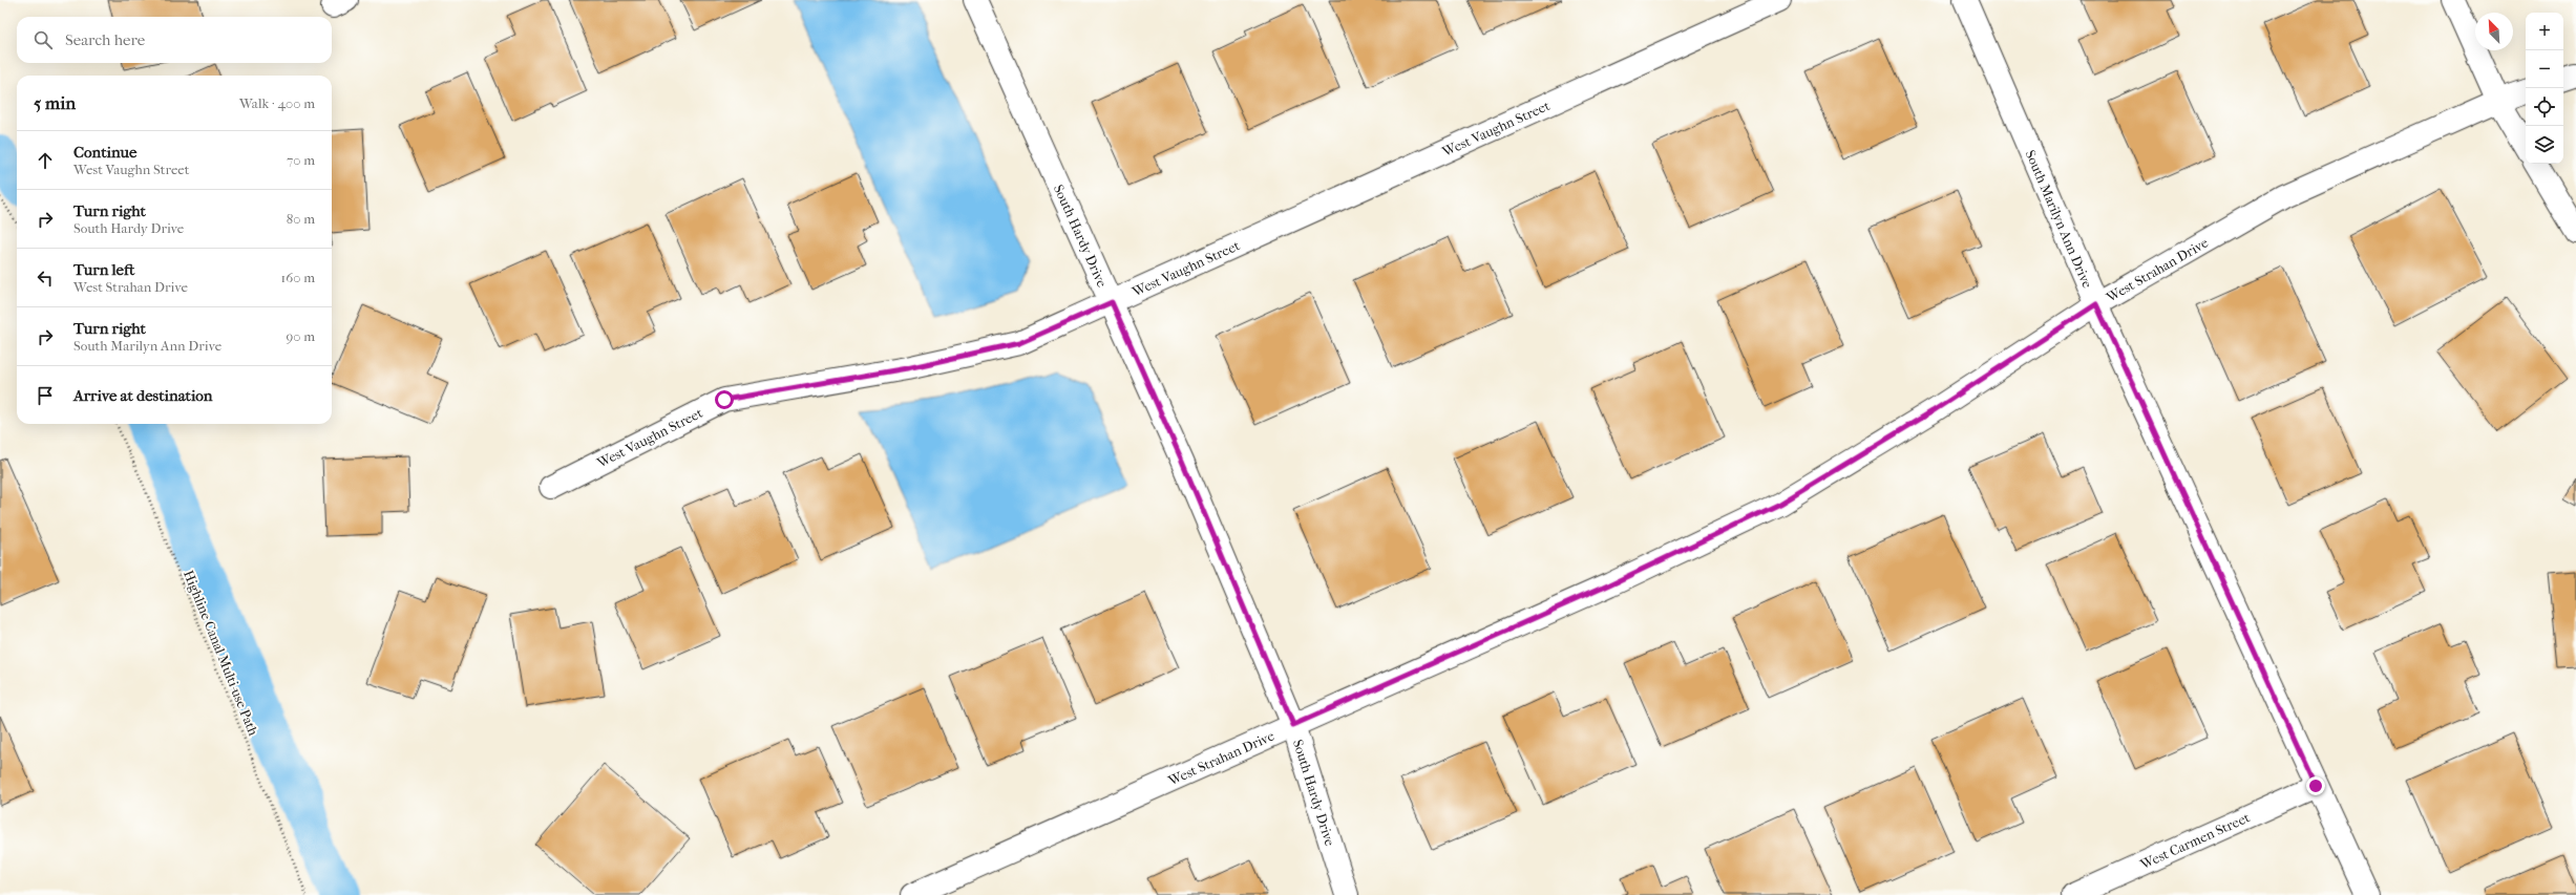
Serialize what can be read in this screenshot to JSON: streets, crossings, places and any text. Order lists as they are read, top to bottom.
{
  "streets": {
    "street": [
      "West Vaughn Street",
      "South Marilyn Ann Drive",
      "South Hardy Drive",
      "West Strahan Drive",
      "West Carmen Street"
    ],
    "path": ["Highline Canal Multi-use Path"]
  },
  "crossings": [
    ["West Vaughn Street", "South Hardy Drive"],
    ["South Marilyn Ann Drive", "West Strahan Drive"],
    ["South Marilyn Ann Drive", "West Carmen Street"],
    ["South Hardy Drive", "West Strahan Drive"]
  ],
  "north": "top left",
  "page": {
    "map_buttons": ["+", "−"],
    "search": "Search here",
    "heading": ["5 min", "Walk · 400 m"],
    "list": [
      ["Continue", "West Vaughn Street", "70 m"],
      ["Turn right", "South Hardy Drive", "80 m"],
      ["Turn left", "West Strahan Drive", "160 m"],
      ["Turn right", "South Marilyn Ann Drive", "90 m"],
      "Arrive at destination"
    ]
  }
}
